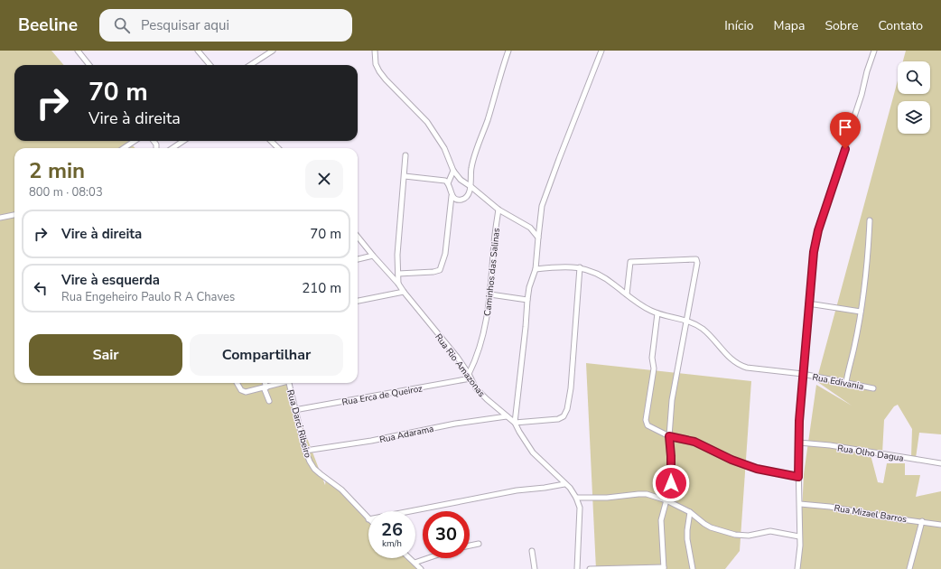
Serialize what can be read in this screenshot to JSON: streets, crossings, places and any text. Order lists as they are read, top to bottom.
{
  "streets": {
    "street": [
      "Caminhos das Salinas",
      "Rua Rio Amazonas",
      "Rua Edivania",
      "Rua Erca de Queiroz",
      "Rua Darci Ribeiro",
      "Rua Adarama",
      "Rua Olho Dagua",
      "Rua Mizael Barros"
    ]
  },
  "crossings": [
    ["Caminhos das Salinas", "Rua Rio Amazonas"],
    ["Caminhos das Salinas", "Rua Erca de Queiroz"],
    ["Rua Rio Amazonas", "Rua Erca de Queiroz"],
    ["Rua Rio Amazonas", "Rua Adarama"],
    ["Rua Erca de Queiroz", "Rua Darci Ribeiro"],
    ["Rua Darci Ribeiro", "Rua Adarama"]
  ],
  "page": {
    "header": "Beeline",
    "search": "Pesquisar aqui",
    "nav": [
      "Início",
      "Mapa",
      "Sobre",
      "Contato"
    ],
    "turn": ["70 m", "Vire à direita"],
    "heading": ["2 min", "800 m · 08:03"],
    "list": [
      {
        "name": "Vire à direita",
        "value": "70 m"
      },
      {
        "name": "Vire à esquerda",
        "note": "Rua Engeheiro Paulo R A Chaves",
        "value": "210 m"
      }
    ],
    "buttons": ["Sair", "Compartilhar"],
    "speed": "26 km/h",
    "limit": "30"
  }
}
